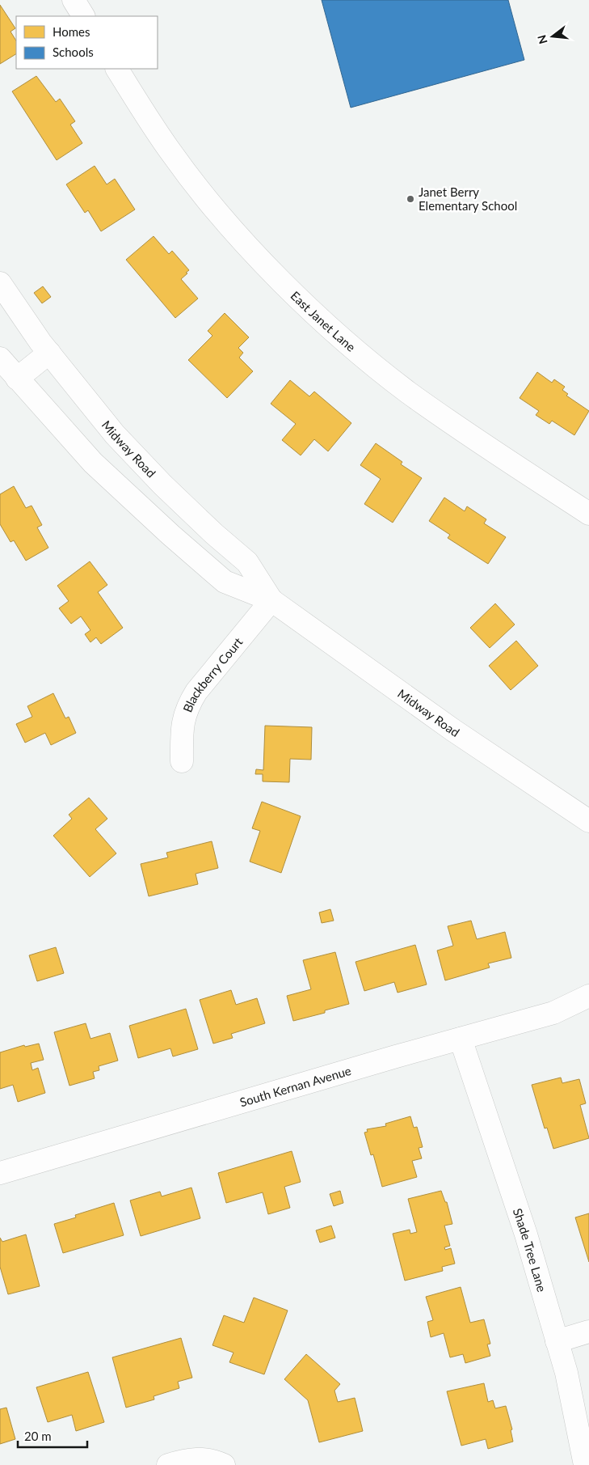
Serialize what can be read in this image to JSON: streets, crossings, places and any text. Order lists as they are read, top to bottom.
{
  "streets": {
    "street": [
      "East Janet Lane",
      "Midway Road",
      "Blackberry Court",
      "South Kernan Avenue",
      "Shade Tree Lane"
    ]
  },
  "crossings": [
    ["Midway Road", "Blackberry Court"],
    ["South Kernan Avenue", "Shade Tree Lane"]
  ],
  "places": ["Janet Berry Elementary School"],
  "legend": ["Homes", "Schools"],
  "scale_bar": "20 m",
  "north": "left"
}
